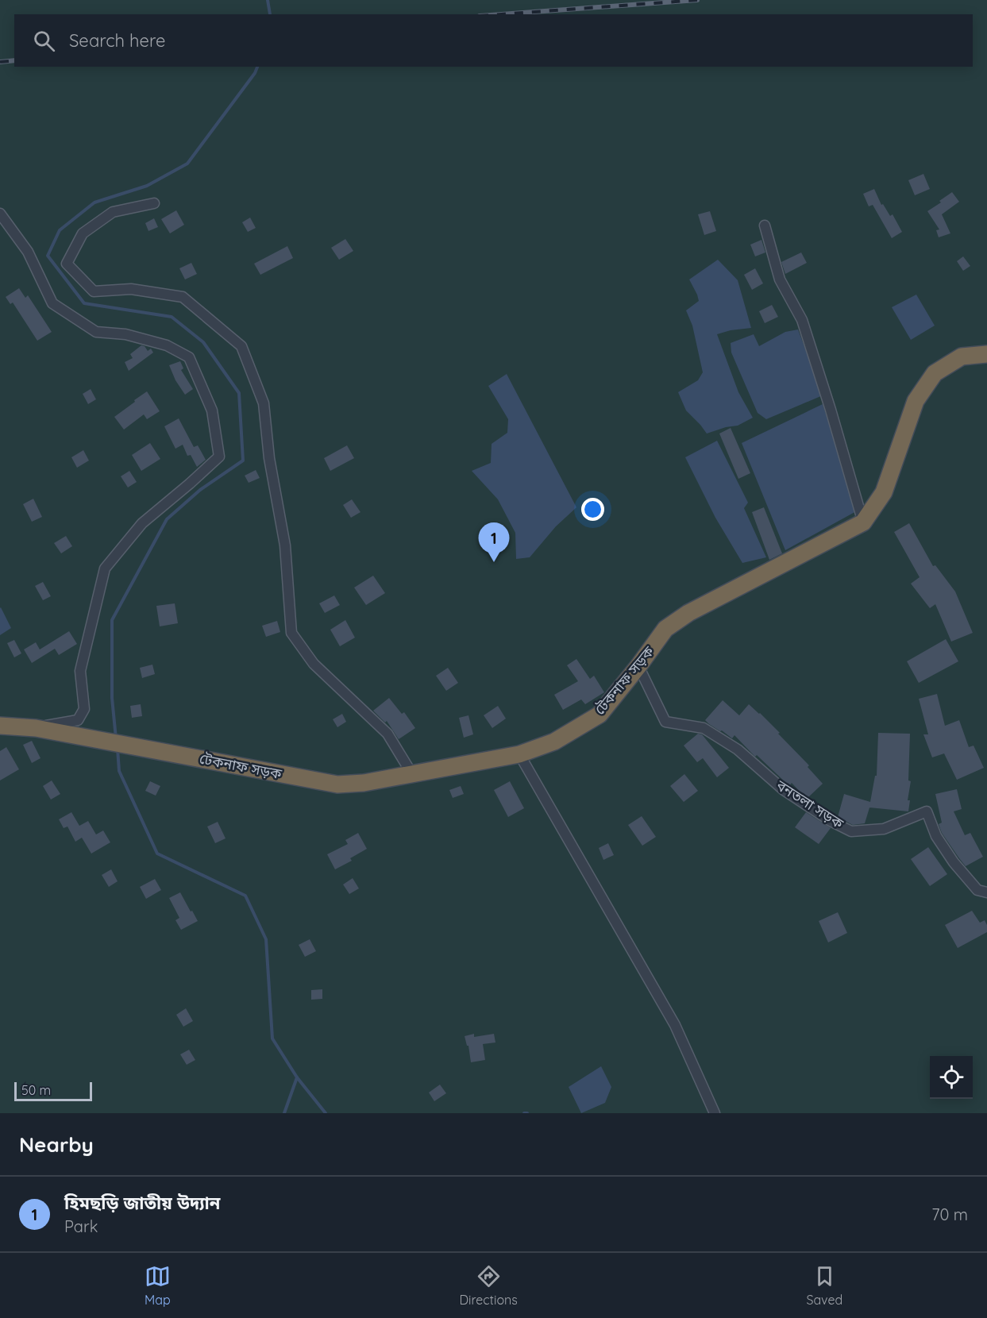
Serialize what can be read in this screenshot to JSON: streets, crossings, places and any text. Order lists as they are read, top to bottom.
{
  "streets": {
    "highway": ["টেকনাফ সড়ক"],
    "street": ["বনতলা সড়ক"]
  },
  "crossings": [
    ["টেকনাফ সড়ক", "বনতলা সড়ক"]
  ],
  "scale_bar": "50 m",
  "page": {
    "search": "Search here",
    "pins": "1",
    "scale": "50 m",
    "heading": "Nearby",
    "list": [
      {
        "mark": "1",
        "name": "হিমছড়ি জাতীয় উদ্যান",
        "note": "Park",
        "value": "70 m"
      }
    ],
    "nav": ["Map", "Directions", "Saved"]
  }
}
